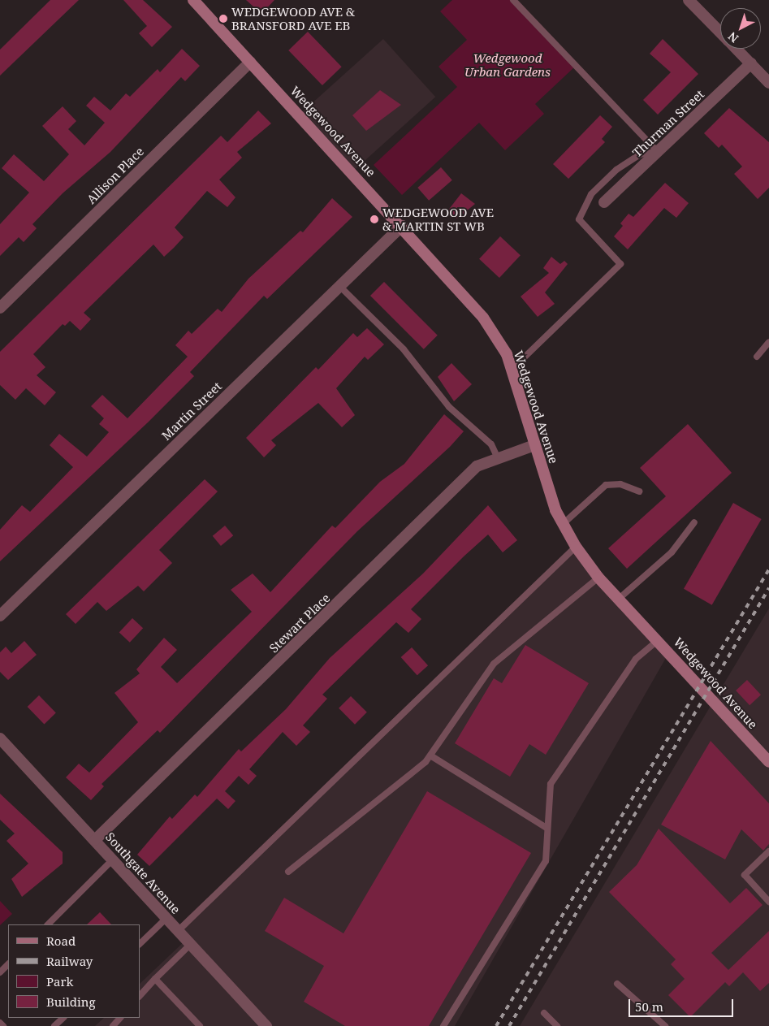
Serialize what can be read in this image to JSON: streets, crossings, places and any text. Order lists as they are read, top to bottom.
{
  "streets": {
    "main road": ["Wedgewood Avenue"],
    "street": [
      "Thurman Street",
      "Allison Place",
      "Martin Street",
      "Stewart Place",
      "Southgate Avenue"
    ]
  },
  "crossings": [
    ["Wedgewood Avenue", "Allison Place"],
    ["Wedgewood Avenue", "Martin Street"],
    ["Wedgewood Avenue", "Stewart Place"],
    ["Stewart Place", "Southgate Avenue"]
  ],
  "parks": ["Wedgewood Urban Gardens"],
  "places": ["WEDGEWOOD AVE & BRANSFORD AVE EB", "WEDGEWOOD AVE & MARTIN ST WB"],
  "legend": [
    "Road",
    "Railway",
    "Park",
    "Building"
  ],
  "scale_bar": "50 m",
  "north": "bottom left"
}
